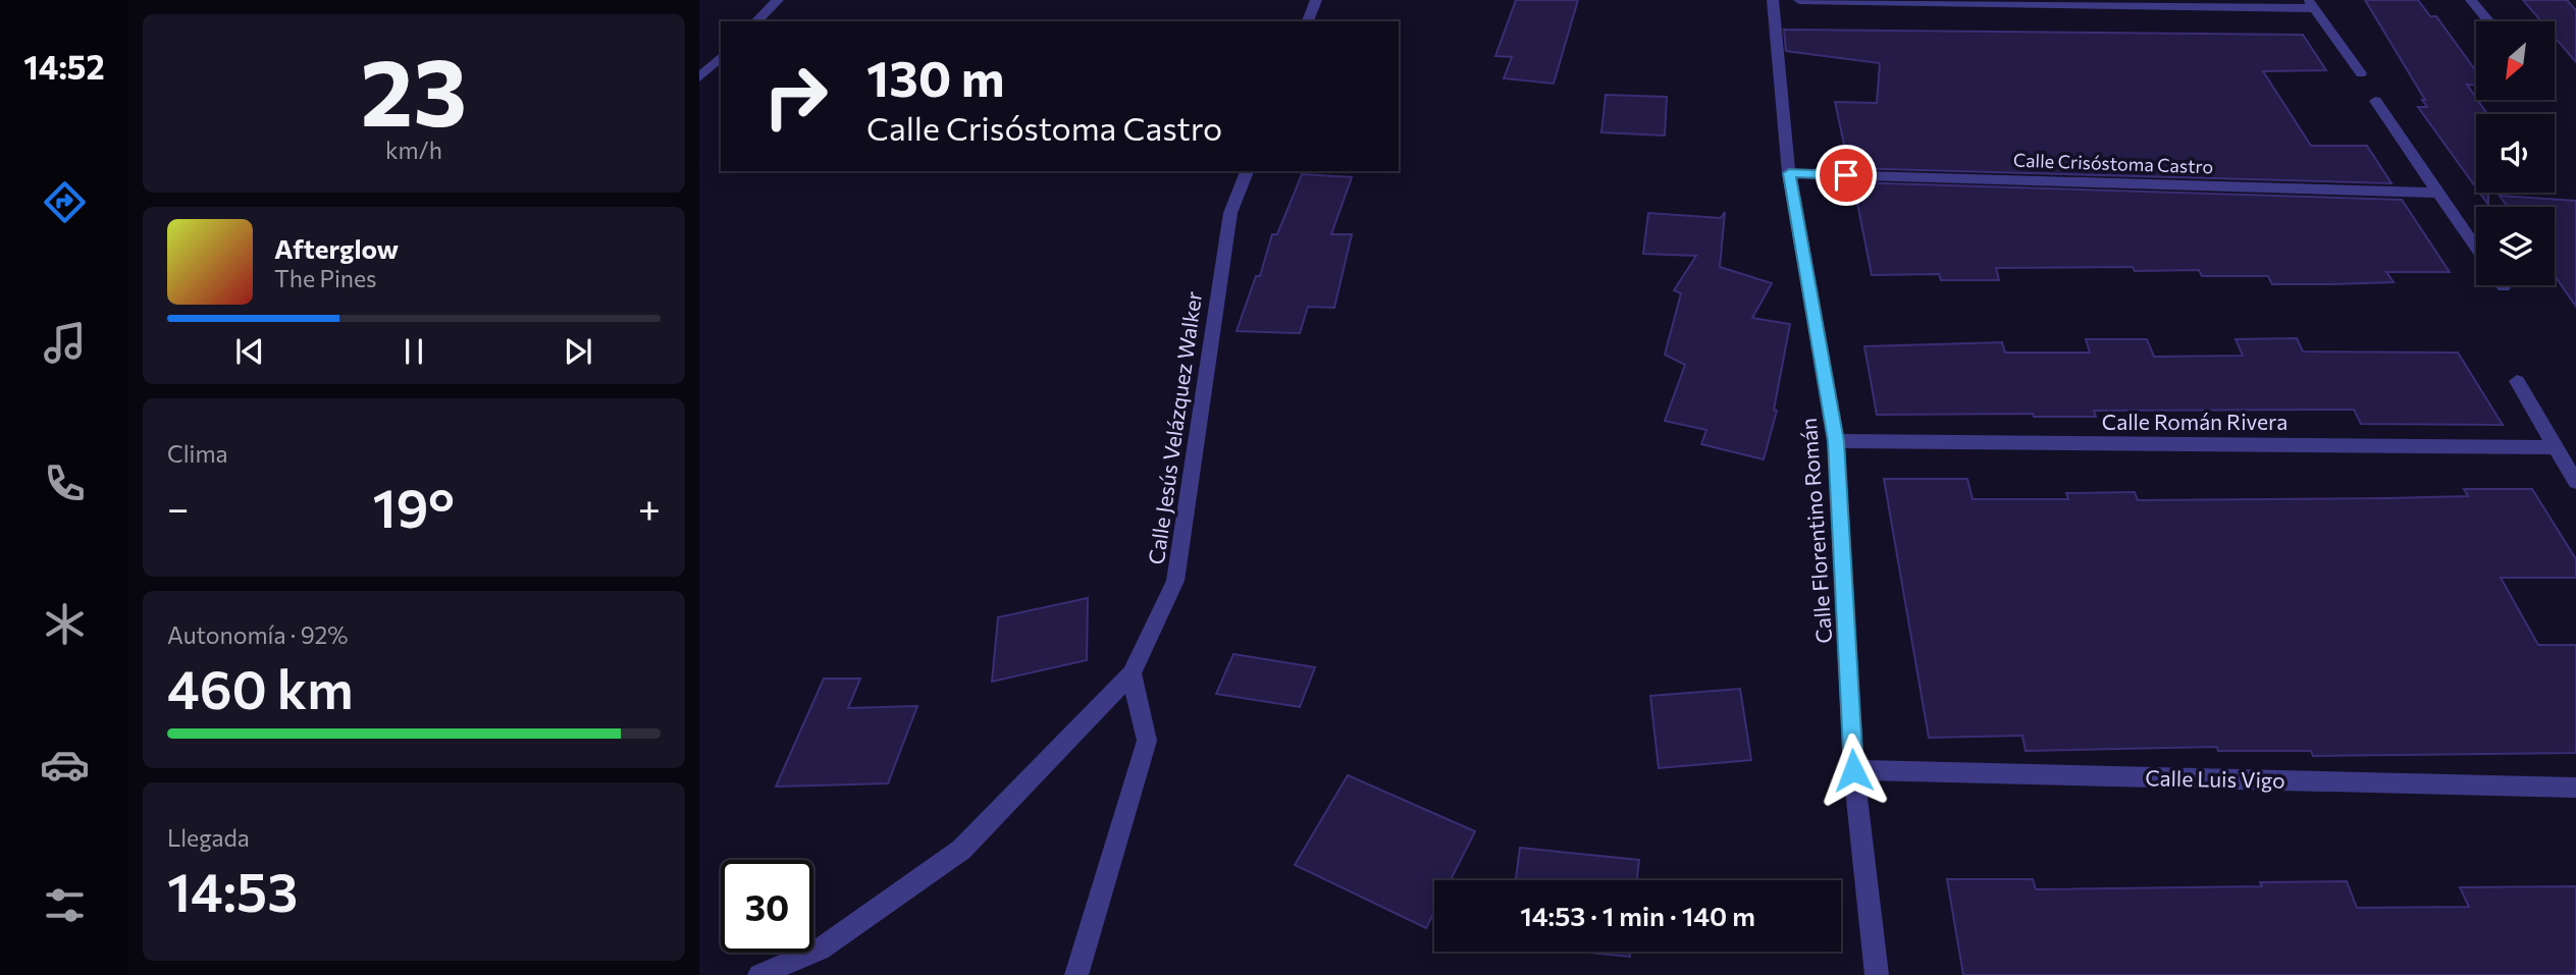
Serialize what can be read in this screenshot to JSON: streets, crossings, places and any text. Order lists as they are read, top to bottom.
{
  "streets": {
    "street": [
      "Calle Crisóstoma Castro",
      "Calle Román Rivera",
      "Calle Jesús Velázquez Walker",
      "Calle Florentino Román",
      "Calle Luis Vigo"
    ]
  },
  "crossings": [
    ["Calle Crisóstoma Castro", "Calle Florentino Román"],
    ["Calle Román Rivera", "Calle Florentino Román"],
    ["Calle Florentino Román", "Calle Luis Vigo"]
  ],
  "north": "bottom left",
  "page": {
    "tabs": "14:52",
    "tile": [
      ["23", "km/h"],
      "Clima",
      ["Autonomía · 92%", "460 km"],
      ["Llegada", "14:53"]
    ],
    "turn": ["130 m", "Calle Crisóstoma Castro"],
    "song": ["Afterglow", "The Pines"],
    "heat": ["−", "19°", "+"],
    "limit": "30",
    "trip": "14:53 · 1 min · 140 m"
  }
}
